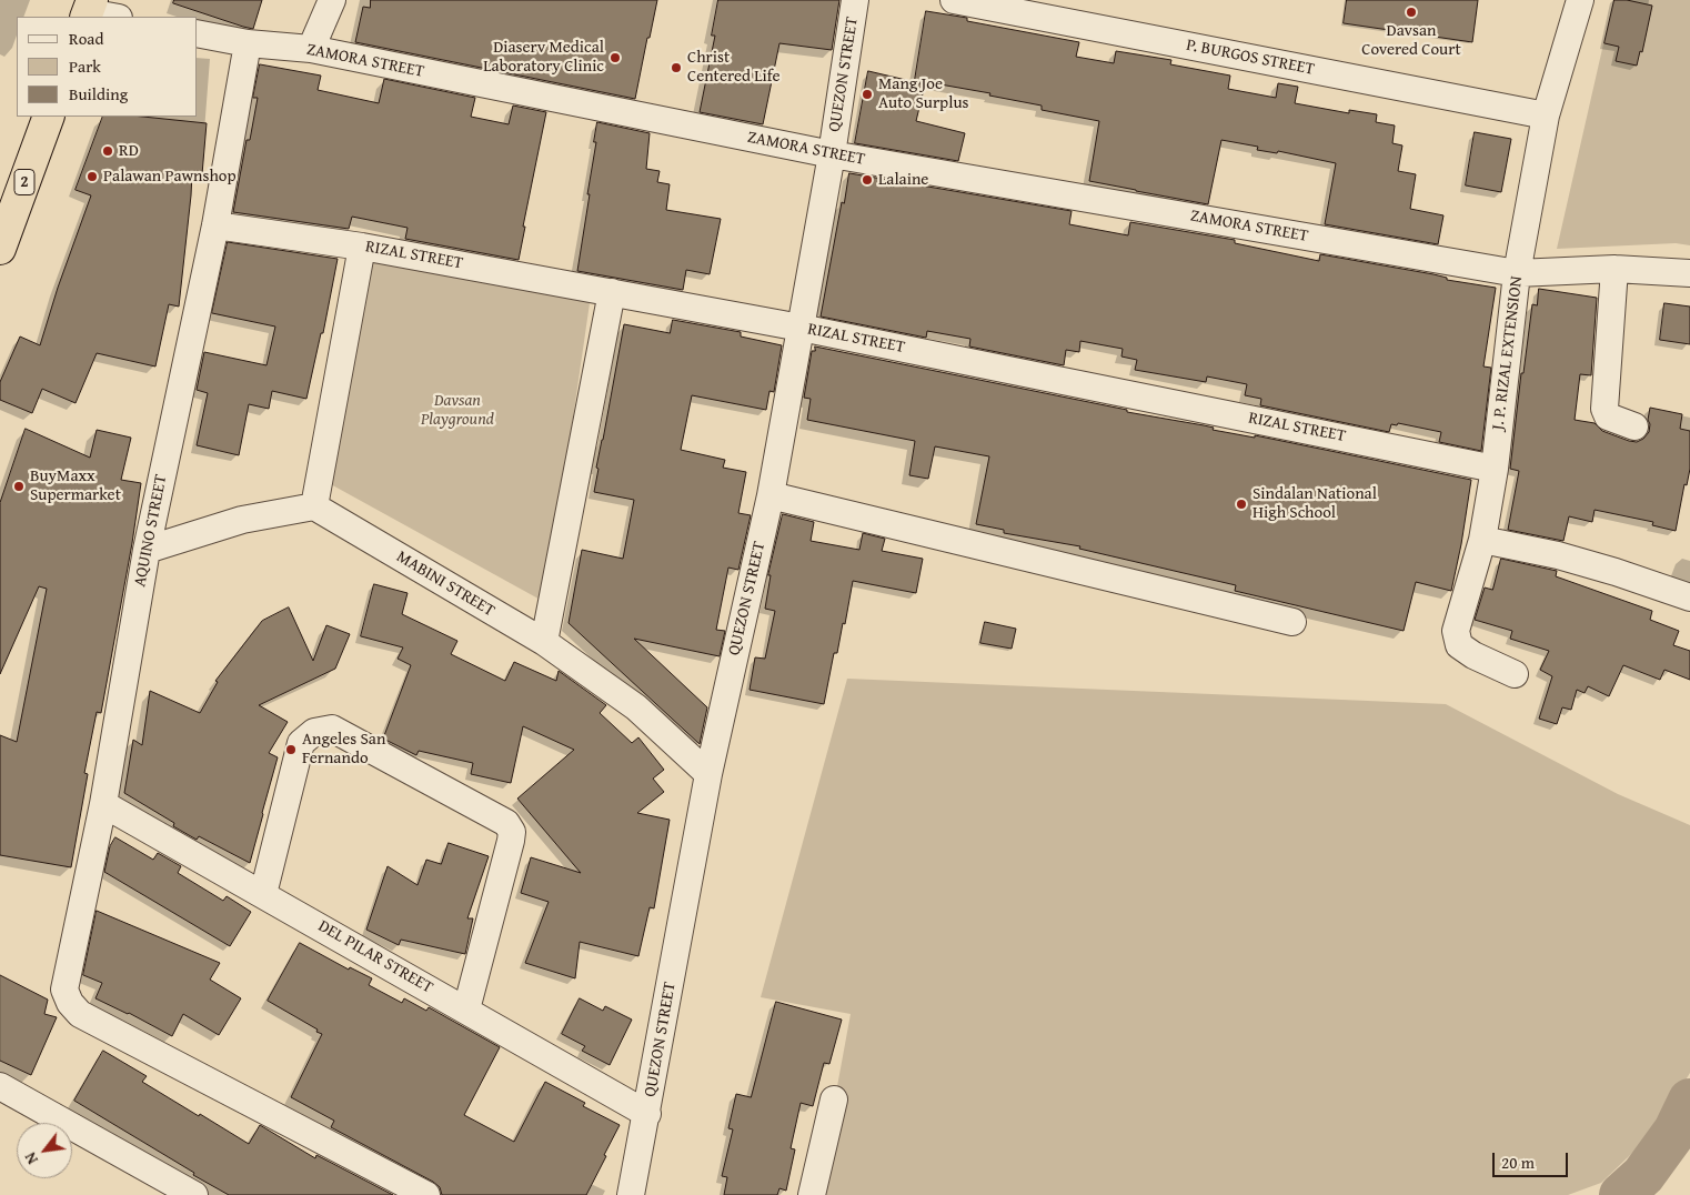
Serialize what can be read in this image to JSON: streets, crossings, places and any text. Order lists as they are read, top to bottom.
{
  "streets": {
    "highway": ["2"],
    "street": [
      "P. BURGOS STREET",
      "ZAMORA STREET",
      "QUEZON STREET",
      "RIZAL STREET",
      "J. P. RIZAL EXTENSION",
      "AQUINO STREET",
      "MABINI STREET",
      "DEL PILAR STREET"
    ]
  },
  "crossings": [
    ["P. BURGOS STREET", "J. P. RIZAL EXTENSION"],
    ["ZAMORA STREET", "QUEZON STREET"],
    ["ZAMORA STREET", "J. P. RIZAL EXTENSION"],
    ["ZAMORA STREET", "AQUINO STREET"],
    ["QUEZON STREET", "RIZAL STREET"],
    ["QUEZON STREET", "MABINI STREET"],
    ["QUEZON STREET", "DEL PILAR STREET"],
    ["RIZAL STREET", "J. P. RIZAL EXTENSION"],
    ["RIZAL STREET", "AQUINO STREET"],
    ["AQUINO STREET", "DEL PILAR STREET"]
  ],
  "parks": ["Davsan Playground"],
  "places": [
    "Davsan Covered Court",
    "Diaserv Medical Laboratory Clinic",
    "Christ Centered Life",
    "Mang Joe Auto Surplus",
    "RD",
    "Palawan Pawnshop",
    "Lalaine",
    "BuyMaxx Supermarket",
    "Sindalan National High School",
    "Angeles San Fernando"
  ],
  "legend": ["Road", "Park", "Building"],
  "scale_bar": "20 m",
  "north": "bottom left"
}
